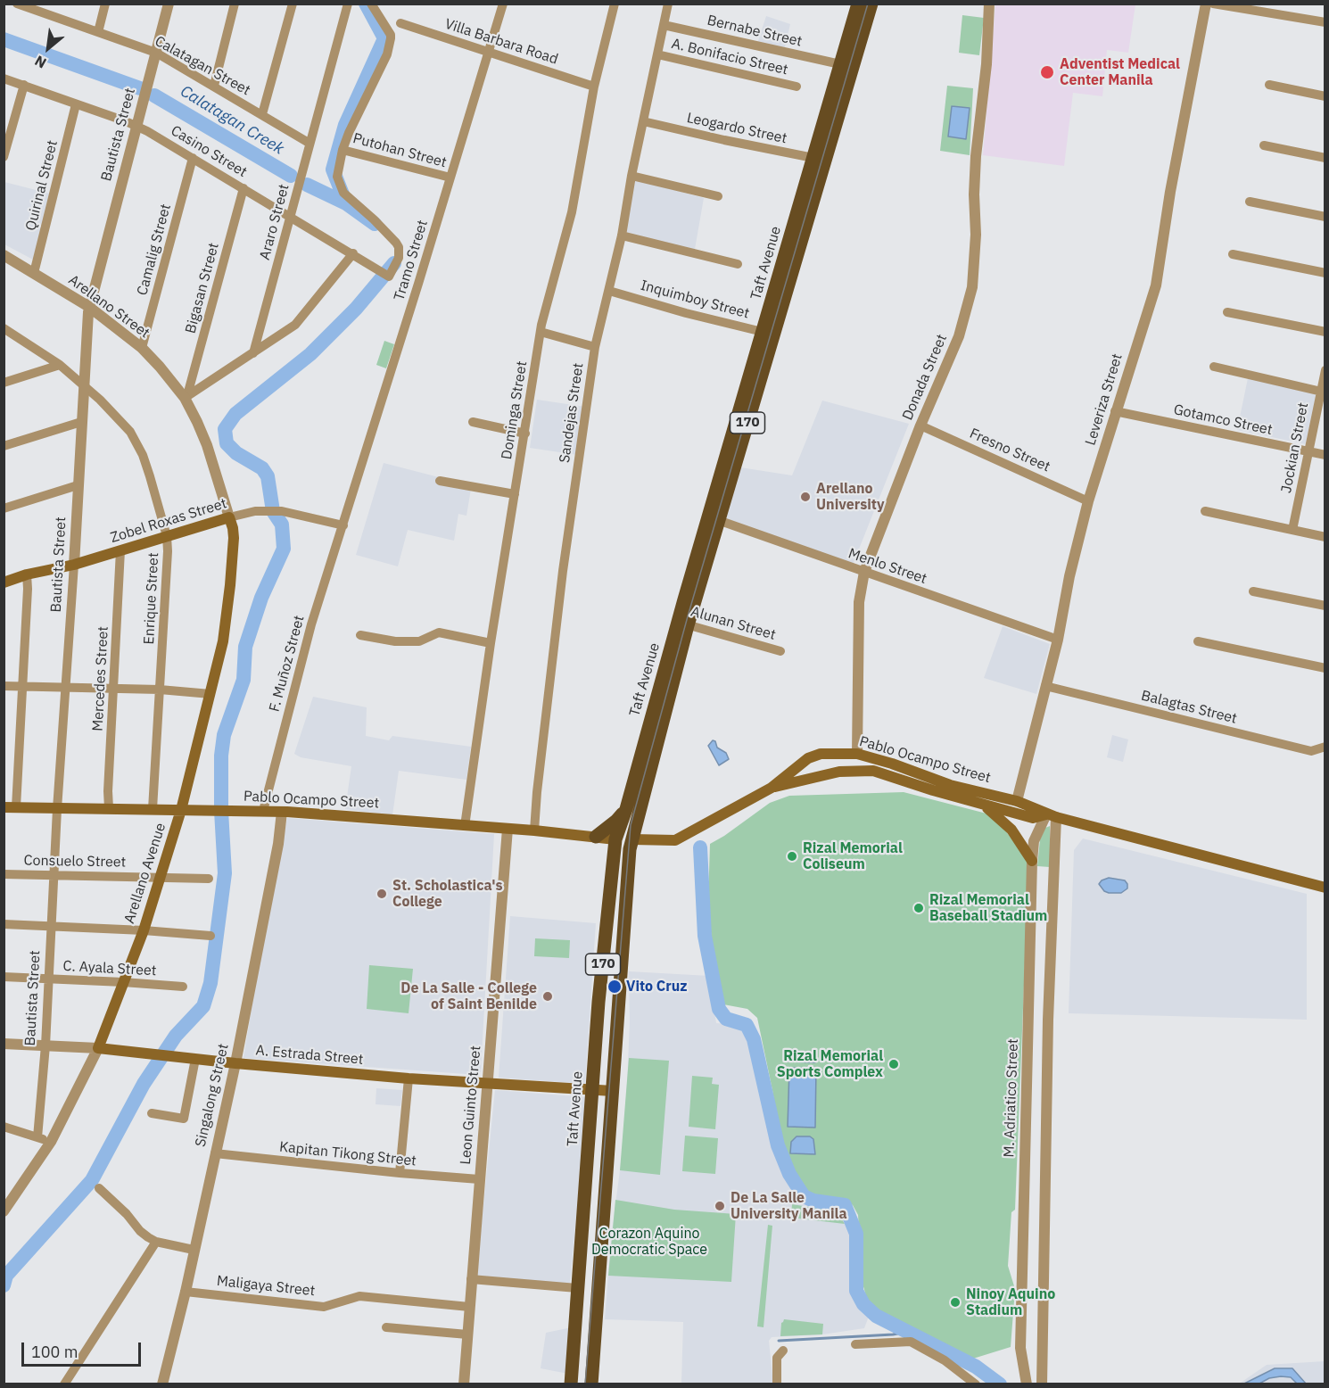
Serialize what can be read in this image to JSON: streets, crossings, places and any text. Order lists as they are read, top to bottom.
{
  "streets": {
    "main road": [
      "Taft Avenue",
      "170",
      "Zobel Roxas Street",
      "Pablo Ocampo Street",
      "Arellano Avenue",
      "A. Estrada Street"
    ],
    "street": [
      "Bernabe Street",
      "Villa Barbara Road",
      "A. Bonifacio Street",
      "Calatagan Street",
      "Leogardo Street",
      "Bautista Street",
      "Putohan Street",
      "Casino Street",
      "Quirinal Street",
      "Araro Street",
      "Camalig Street",
      "Tramo Street",
      "Bigasan Street",
      "Inquimboy Street",
      "Arellano Street",
      "Donada Street",
      "Leveriza Street",
      "Dominga Street",
      "Sandejas Street",
      "Gotamco Street",
      "Jockian Street",
      "Fresno Street",
      "Menlo Street",
      "Enrique Street",
      "Alunan Street",
      "F. Muñoz Street",
      "Mercedes Street",
      "Balagtas Street",
      "Consuelo Street",
      "C. Ayala Street",
      "Singalong Street",
      "M. Adriatico Street",
      "Leon Guinto Street",
      "Kapitan Tikong Street",
      "Maligaya Street"
    ]
  },
  "crossings": [
    ["Bernabe Street", "Taft Avenue"],
    ["Bernabe Street", "Sandejas Street"],
    ["Villa Barbara Road", "Tramo Street"],
    ["Villa Barbara Road", "Dominga Street"],
    ["A. Bonifacio Street", "Sandejas Street"],
    ["Calatagan Street", "Bautista Street"],
    ["Calatagan Street", "Araro Street"],
    ["Leogardo Street", "Taft Avenue"],
    ["Leogardo Street", "Sandejas Street"],
    ["Bautista Street", "Casino Street"],
    ["Bautista Street", "Arellano Street"],
    ["Bautista Street", "Zobel Roxas Street"],
    ["Bautista Street", "Enrique Street"],
    ["Bautista Street", "Pablo Ocampo Street"],
    ["Bautista Street", "Consuelo Street"],
    ["Bautista Street", "C. Ayala Street"],
    ["Bautista Street", "A. Estrada Street"],
    ["Putohan Street", "Casino Street"],
    ["Putohan Street", "Tramo Street"],
    ["Casino Street", "Quirinal Street"],
    ["Casino Street", "Araro Street"],
    ["Casino Street", "Camalig Street"],
    ["Casino Street", "Bigasan Street"],
    ["Quirinal Street", "Arellano Street"],
    ["Camalig Street", "Arellano Street"],
    ["Tramo Street", "Zobel Roxas Street"],
    ["Tramo Street", "F. Muñoz Street"],
    ["Taft Avenue", "Inquimboy Street"],
    ["Taft Avenue", "Menlo Street"],
    ["Taft Avenue", "Alunan Street"],
    ["Taft Avenue", "Pablo Ocampo Street"],
    ["Taft Avenue", "A. Estrada Street"],
    ["Bigasan Street", "Arellano Street"],
    ["Inquimboy Street", "Sandejas Street"],
    ["Arellano Street", "Zobel Roxas Street"],
    ["Arellano Street", "Arellano Avenue"],
    ["Donada Street", "Fresno Street"],
    ["Donada Street", "Menlo Street"],
    ["Donada Street", "Pablo Ocampo Street"],
    ["Leveriza Street", "Gotamco Street"],
    ["Leveriza Street", "Fresno Street"],
    ["Leveriza Street", "Menlo Street"],
    ["Leveriza Street", "Balagtas Street"],
    ["Leveriza Street", "Pablo Ocampo Street"],
    ["Dominga Street", "Pablo Ocampo Street"],
    ["Sandejas Street", "Pablo Ocampo Street"],
    ["Gotamco Street", "Jockian Street"],
    ["Zobel Roxas Street", "Enrique Street"],
    ["Zobel Roxas Street", "F. Muñoz Street"],
    ["Zobel Roxas Street", "Mercedes Street"],
    ["Zobel Roxas Street", "Arellano Avenue"],
    ["Enrique Street", "Pablo Ocampo Street"],
    ["F. Muñoz Street", "Pablo Ocampo Street"],
    ["Mercedes Street", "Pablo Ocampo Street"],
    ["Pablo Ocampo Street", "Arellano Avenue"],
    ["Pablo Ocampo Street", "Singalong Street"],
    ["Pablo Ocampo Street", "M. Adriatico Street"],
    ["Pablo Ocampo Street", "Leon Guinto Street"],
    ["Consuelo Street", "Arellano Avenue"],
    ["Arellano Avenue", "C. Ayala Street"],
    ["Arellano Avenue", "A. Estrada Street"],
    ["A. Estrada Street", "Singalong Street"],
    ["A. Estrada Street", "Leon Guinto Street"],
    ["Singalong Street", "Kapitan Tikong Street"],
    ["Singalong Street", "Maligaya Street"],
    ["Leon Guinto Street", "Kapitan Tikong Street"],
    ["Leon Guinto Street", "Maligaya Street"]
  ],
  "water": ["Calatagan Creek"],
  "parks": ["Corazon Aquino Democratic Space"],
  "places": [
    "Adventist Medical Center Manila",
    "Arellano University",
    "Rizal Memorial Coliseum",
    "St. Scholastica's College",
    "Rizal Memorial Baseball Stadium",
    "Vito Cruz",
    "De La Salle - College of Saint Benilde",
    "Rizal Memorial Sports Complex",
    "De La Salle University Manila",
    "Ninoy Aquino Stadium"
  ],
  "scale_bar": "100 m",
  "north": "bottom left"
}
